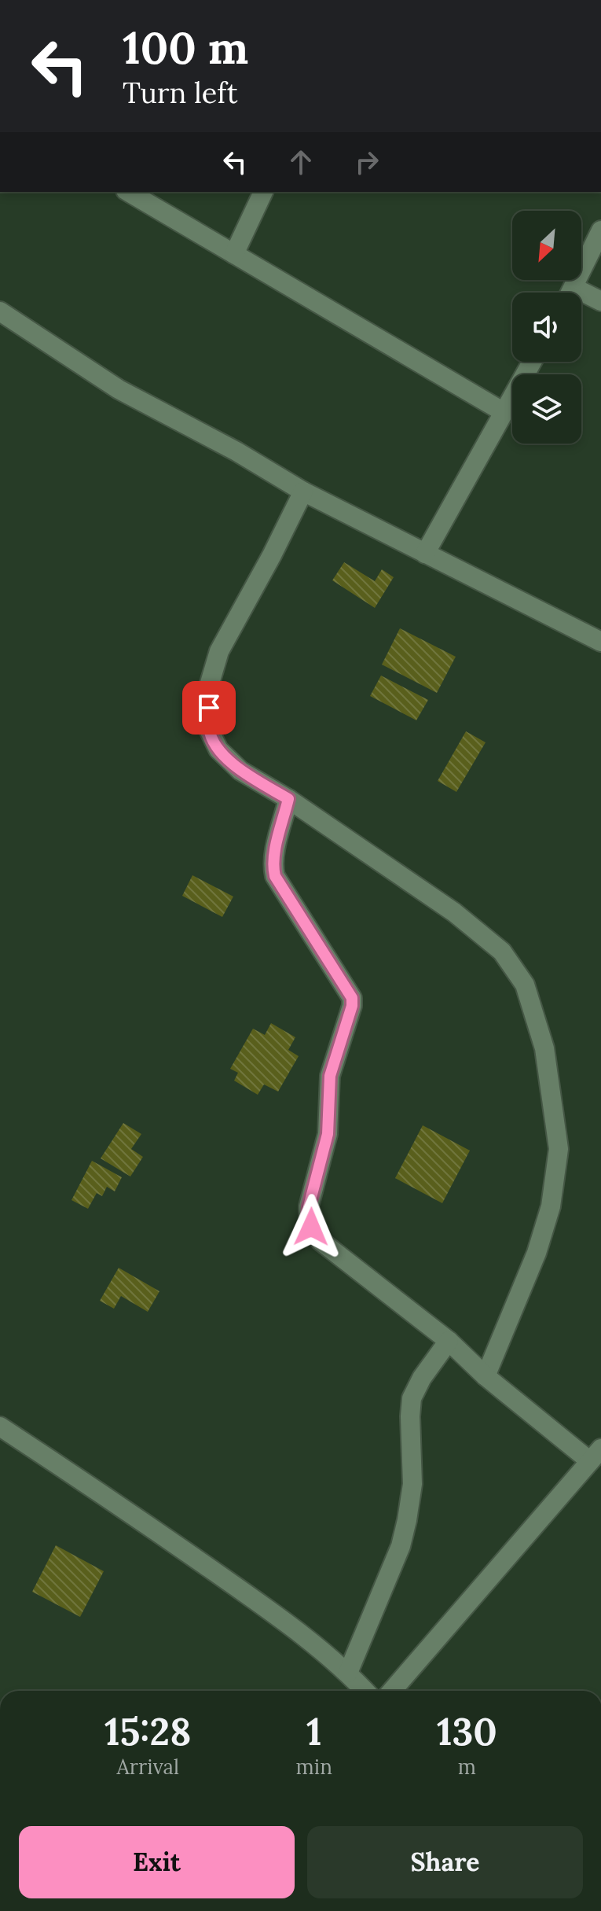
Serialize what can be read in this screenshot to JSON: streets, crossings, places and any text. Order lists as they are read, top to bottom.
{
  "north": "bottom left",
  "page": {
    "turn": ["100 m", "Turn left"],
    "eta": [
      "15:28",
      "Arrival",
      "1",
      "min",
      "130",
      "m"
    ],
    "buttons": ["Exit", "Share"]
  }
}
